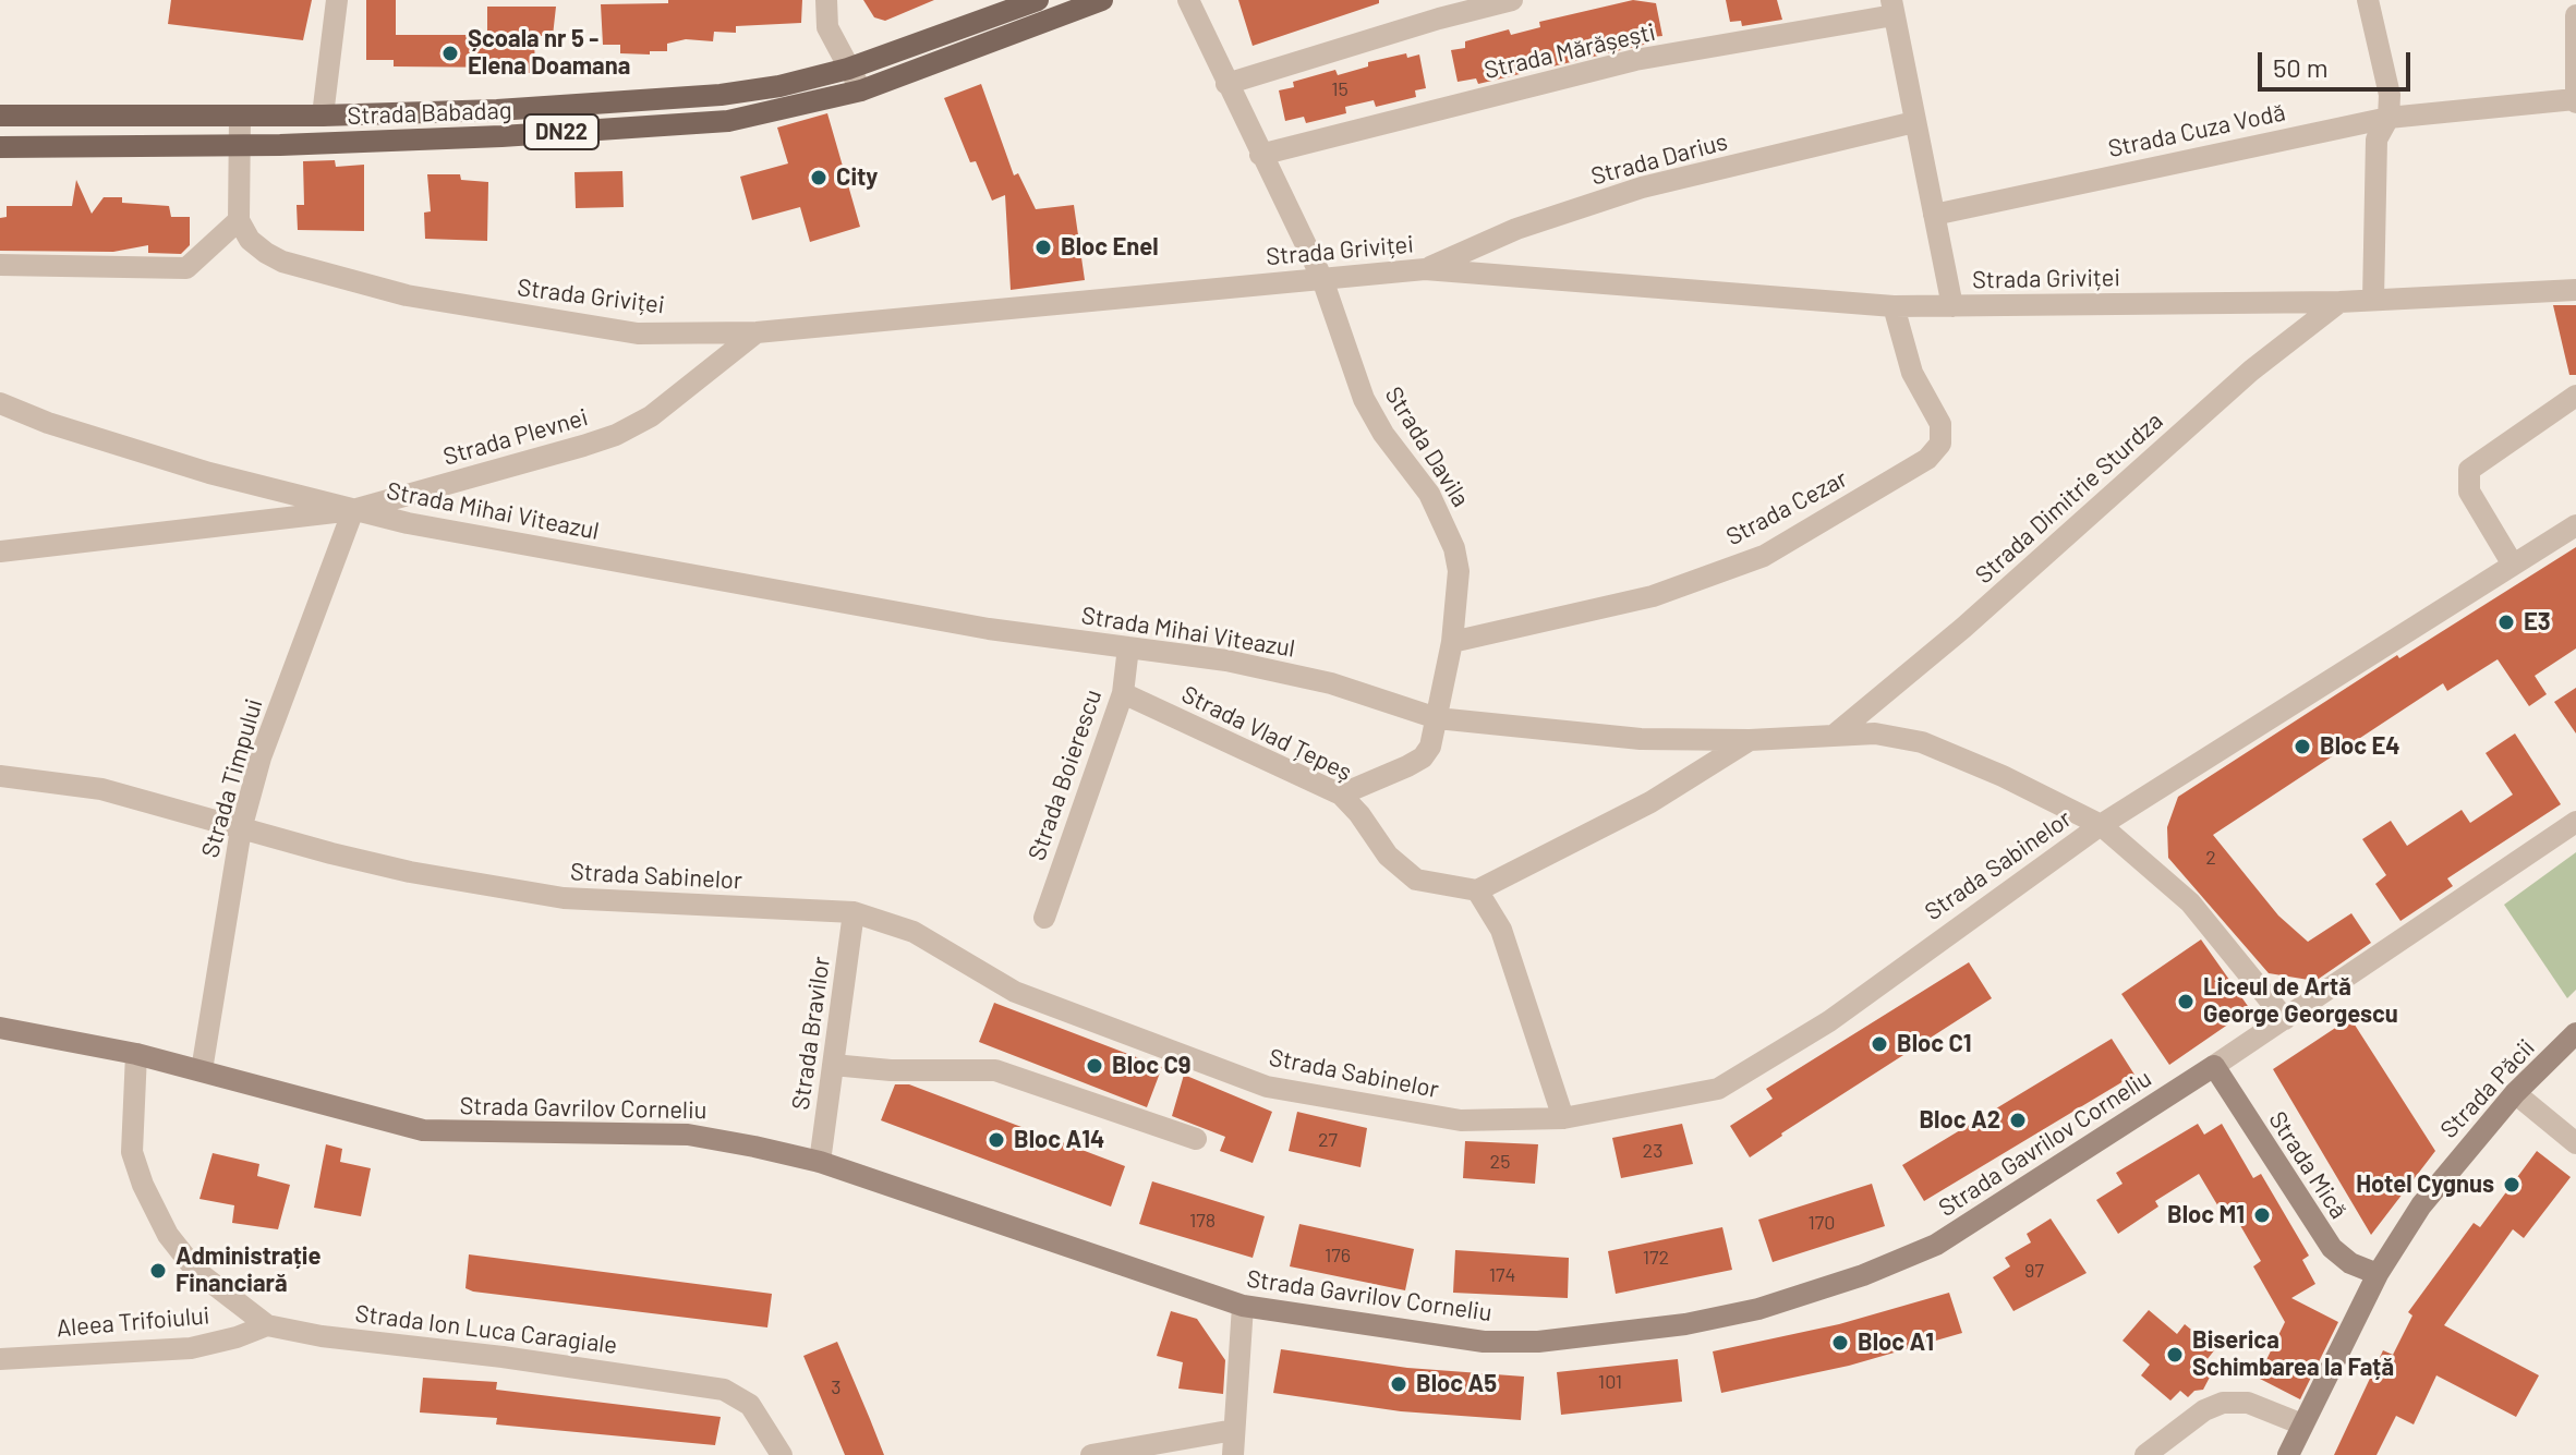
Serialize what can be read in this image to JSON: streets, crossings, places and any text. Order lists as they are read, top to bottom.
{
  "streets": {
    "main road": ["Strada Babadag", "DN22"],
    "street": [
      "Strada Mărășești",
      "Strada Cuza Vodă",
      "Strada Darius",
      "Strada Griviței",
      "Strada Plevnei",
      "Strada Davila",
      "Strada Dimitrie Sturdza",
      "Strada Cezar",
      "Strada Mihai Viteazul",
      "Strada Vlad Țepeș",
      "Strada Boierescu",
      "Strada Timpului",
      "Strada Sabinelor",
      "Strada Bravilor",
      "Strada Păcii",
      "Strada Gavrilov Corneliu",
      "Strada Mică",
      "Aleea Trifoiului",
      "Strada Ion Luca Caragiale"
    ]
  },
  "crossings": [
    ["Strada Mărășești", "Strada Davila"],
    ["Strada Darius", "Strada Griviței"],
    ["Strada Griviței", "Strada Plevnei"],
    ["Strada Griviței", "Strada Davila"],
    ["Strada Griviței", "Strada Dimitrie Sturdza"],
    ["Strada Griviței", "Strada Cezar"],
    ["Strada Plevnei", "Strada Mihai Viteazul"],
    ["Strada Plevnei", "Strada Timpului"],
    ["Strada Davila", "Strada Cezar"],
    ["Strada Davila", "Strada Mihai Viteazul"],
    ["Strada Davila", "Strada Vlad Țepeș"],
    ["Strada Dimitrie Sturdza", "Strada Mihai Viteazul"],
    ["Strada Mihai Viteazul", "Strada Boierescu"],
    ["Strada Mihai Viteazul", "Strada Timpului"],
    ["Strada Mihai Viteazul", "Strada Sabinelor"],
    ["Strada Mihai Viteazul", "Strada Gavrilov Corneliu"],
    ["Strada Vlad Țepeș", "Strada Boierescu"],
    ["Strada Timpului", "Strada Sabinelor"],
    ["Strada Timpului", "Strada Gavrilov Corneliu"],
    ["Strada Sabinelor", "Strada Bravilor"],
    ["Strada Bravilor", "Strada Gavrilov Corneliu"],
    ["Strada Păcii", "Strada Mică"],
    ["Strada Gavrilov Corneliu", "Strada Mică"],
    ["Strada Gavrilov Corneliu", "Strada Ion Luca Caragiale"],
    ["Aleea Trifoiului", "Strada Ion Luca Caragiale"]
  ],
  "places": [
    "Școala nr 5 - Elena Doamana",
    "City",
    "Bloc Enel",
    "E3",
    "Bloc E4",
    "Liceul de Artă George Georgescu",
    "Bloc C1",
    "Bloc C9",
    "Bloc A2",
    "Bloc A14",
    "Hotel Cygnus",
    "Bloc M1",
    "Administrație Financiară",
    "Bloc A1",
    "Biserica Schimbarea la Față",
    "Bloc A5"
  ],
  "house_numbers": [
    "15",
    "2",
    "27",
    "23",
    "25",
    "178",
    "170",
    "176",
    "172",
    "97",
    "174",
    "101",
    "3"
  ],
  "scale_bar": "50 m"
}
